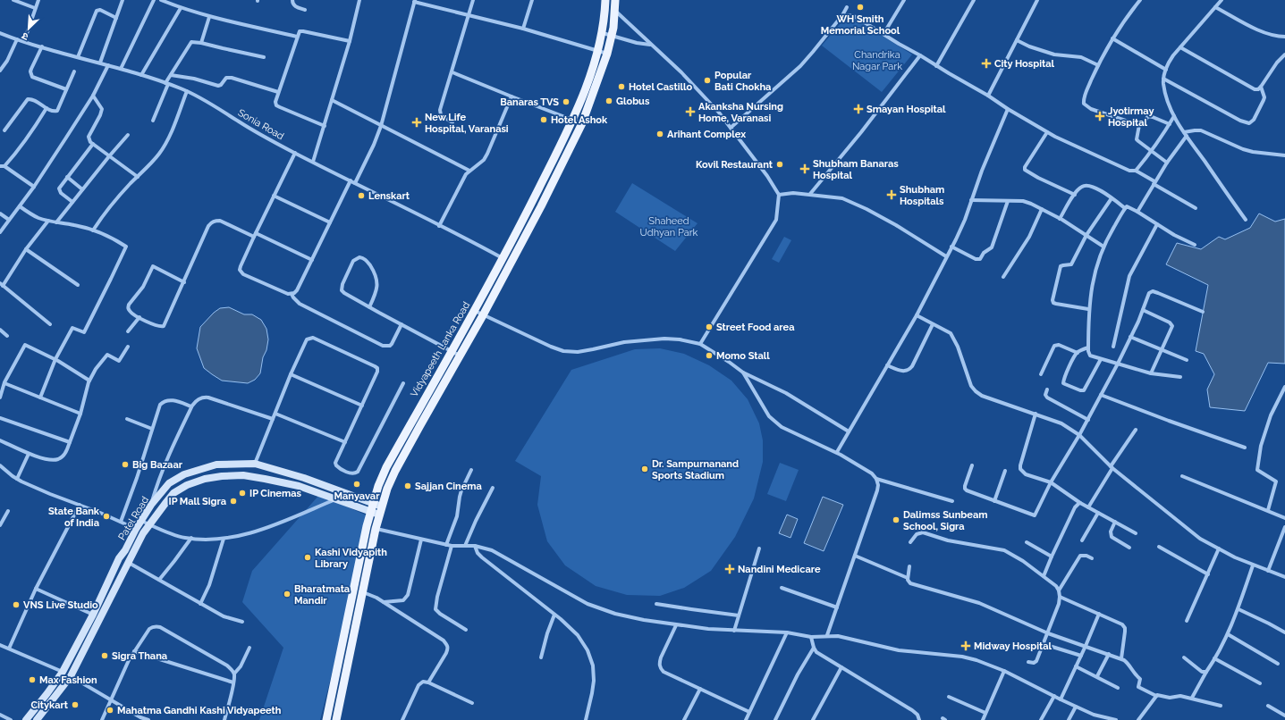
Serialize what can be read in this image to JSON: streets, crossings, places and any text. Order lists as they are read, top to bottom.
{
  "streets": {
    "main road": ["Vidyapeeth Lanka Road"],
    "street": ["Sonia Road", "Patel Road"]
  },
  "crossings": [
    ["Sonia Road", "Vidyapeeth Lanka Road"],
    ["Vidyapeeth Lanka Road", "Patel Road"]
  ],
  "parks": ["Chandrika Nagar Park", "Shaheed Udhyan Park"],
  "places": {
    "other": [
      "WH Smith Memorial School",
      "Popular Bati Chokha",
      "Hotel Castillo",
      "Globus",
      "Banaras TVS",
      "Hotel Ashok",
      "Arihant Complex",
      "Kovil Restaurant",
      "Lenskart",
      "Street Food area",
      "Momo Stall",
      "Big Bazaar",
      "Dr. Sampurnanand Sports Stadium",
      "Manyavar",
      "Sajjan Cinema",
      "IP Cinemas",
      "IP Mall Sigra",
      "State Bank of India",
      "Dalimss Sunbeam School, Sigra",
      "Kashi Vidyapith Library",
      "Bharatmata Mandir",
      "VNS Live Studio",
      "Sigra Thana",
      "Max Fashion",
      "Citykart",
      "Mahatma Gandhi Kashi Vidyapeeth"
    ],
    "health": [
      "City Hospital",
      "Smayan Hospital",
      "Akanksha Nursing Home, Varanasi",
      "Jyotirmay Hospital",
      "New Life Hospital, Varanasi",
      "Shubham Banaras Hospital",
      "Shubham Hospitals",
      "Nandini Medicare",
      "Midway Hospital"
    ]
  },
  "north": "bottom left"
}
